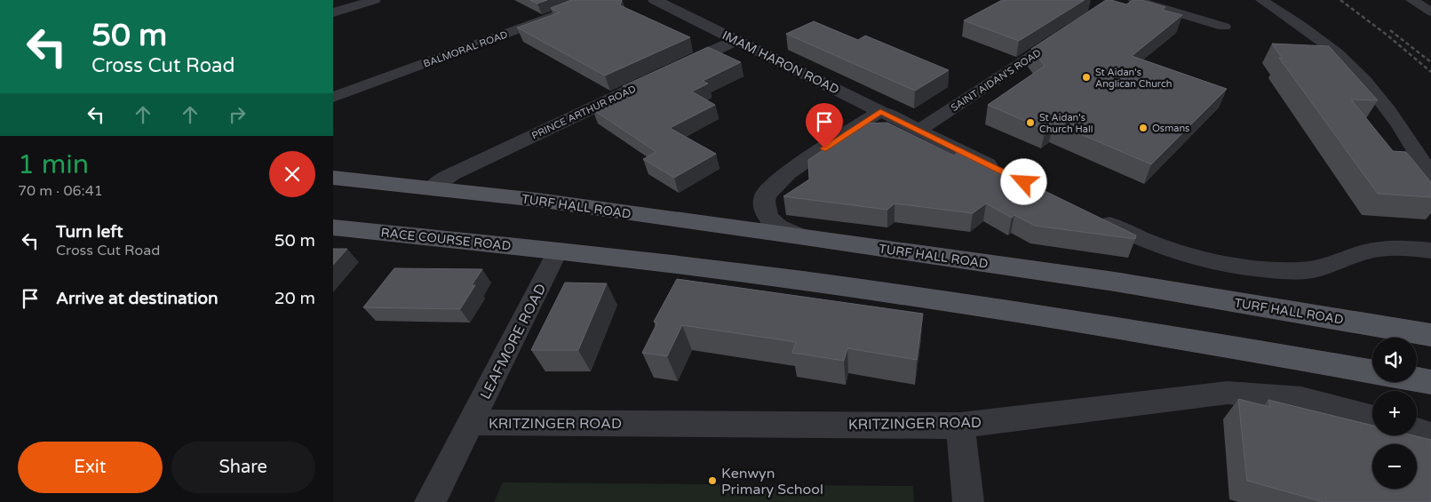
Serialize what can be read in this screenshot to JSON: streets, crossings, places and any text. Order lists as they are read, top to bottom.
{
  "streets": {
    "main road": ["TURF HALL ROAD", "RACE COURSE ROAD"],
    "street": [
      "BALMORAL ROAD",
      "IMAM HARON ROAD",
      "SAINT AIDAN'S ROAD",
      "PRINCE ARTHUR ROAD",
      "LEAFMORE ROAD",
      "KRITZINGER ROAD"
    ]
  },
  "crossings": [
    ["IMAM HARON ROAD", "SAINT AIDAN'S ROAD"],
    ["IMAM HARON ROAD", "PRINCE ARTHUR ROAD"],
    ["PRINCE ARTHUR ROAD", "TURF HALL ROAD"],
    ["RACE COURSE ROAD", "LEAFMORE ROAD"],
    ["LEAFMORE ROAD", "KRITZINGER ROAD"]
  ],
  "places": [
    "St Aidan's Anglican Church",
    "St Aidan's Church Hall",
    "Osmans",
    "Kenwyn Primary School"
  ],
  "page": {
    "turn": ["50 m", "Cross Cut Road"],
    "heading": ["1 min", "70 m · 06:41"],
    "list": [
      {
        "name": "Turn left",
        "note": "Cross Cut Road",
        "value": "50 m"
      },
      {
        "name": "Arrive at destination",
        "value": "20 m"
      }
    ],
    "map_buttons": ["+", "−"],
    "buttons": ["Exit", "Share"]
  }
}
